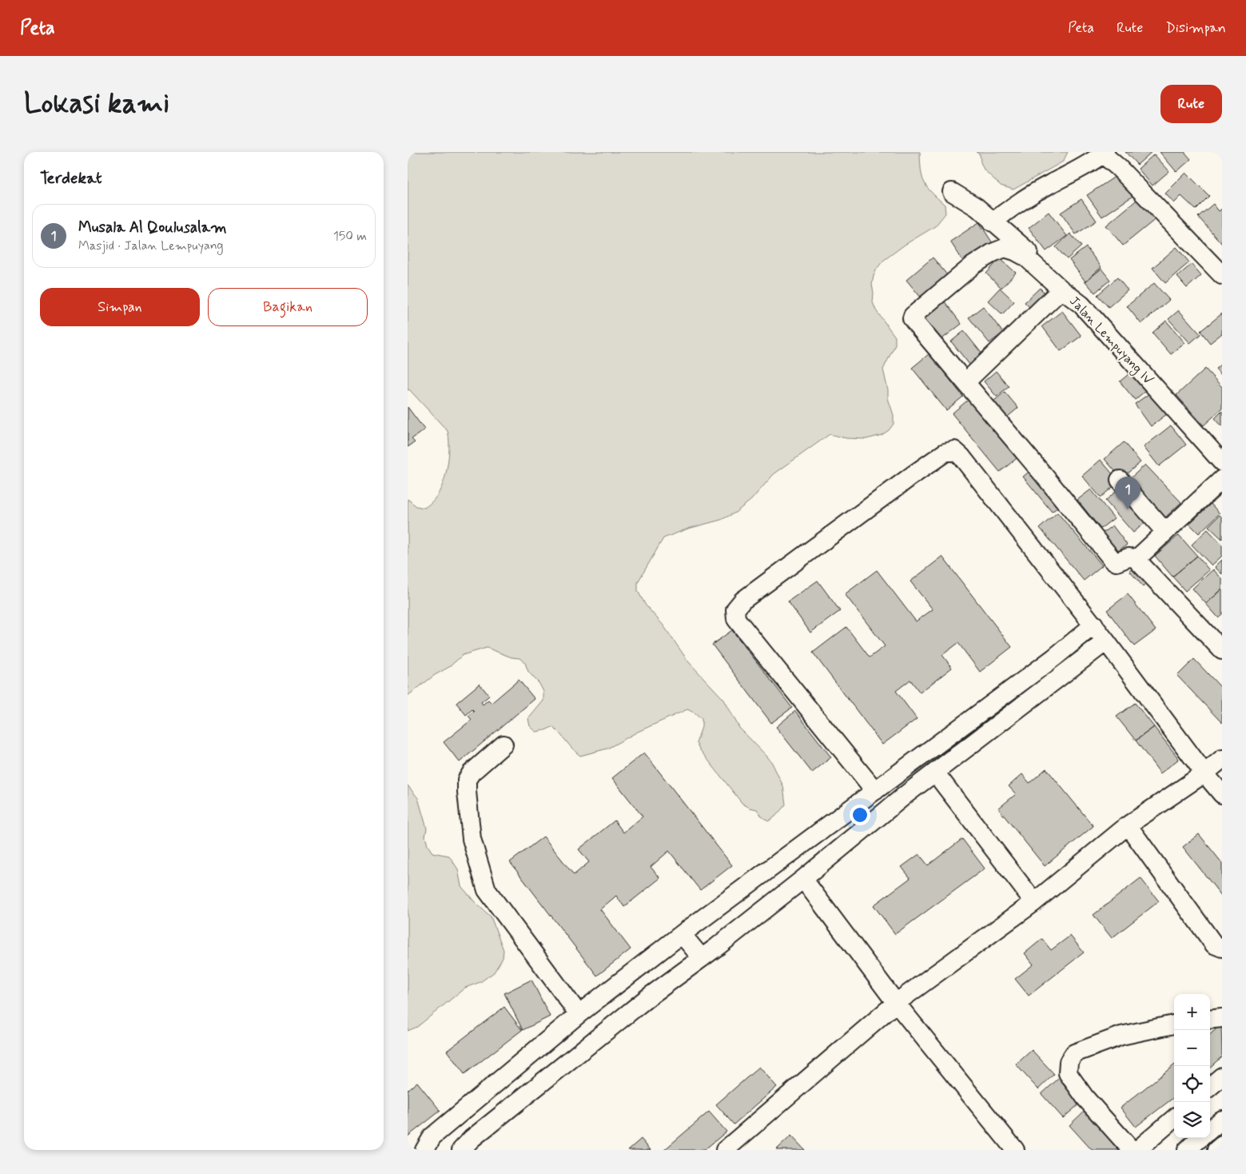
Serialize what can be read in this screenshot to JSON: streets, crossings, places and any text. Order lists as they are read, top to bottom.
{
  "streets": {
    "street": ["Jalan Lempuyang IV"]
  },
  "page": {
    "header": "Peta",
    "nav": ["Peta", "Rute", "Disimpan"],
    "buttons": [
      "Rute",
      ["Simpan", "Bagikan"]
    ],
    "title": "Lokasi kami",
    "heading": "Terdekat",
    "list": [
      {
        "mark": "1",
        "name": "Musala Al Qoulusalam",
        "note": "Masjid · Jalan Lempuyang",
        "value": "150 m"
      }
    ],
    "pins": "1",
    "map_buttons": ["+", "−"]
  }
}
